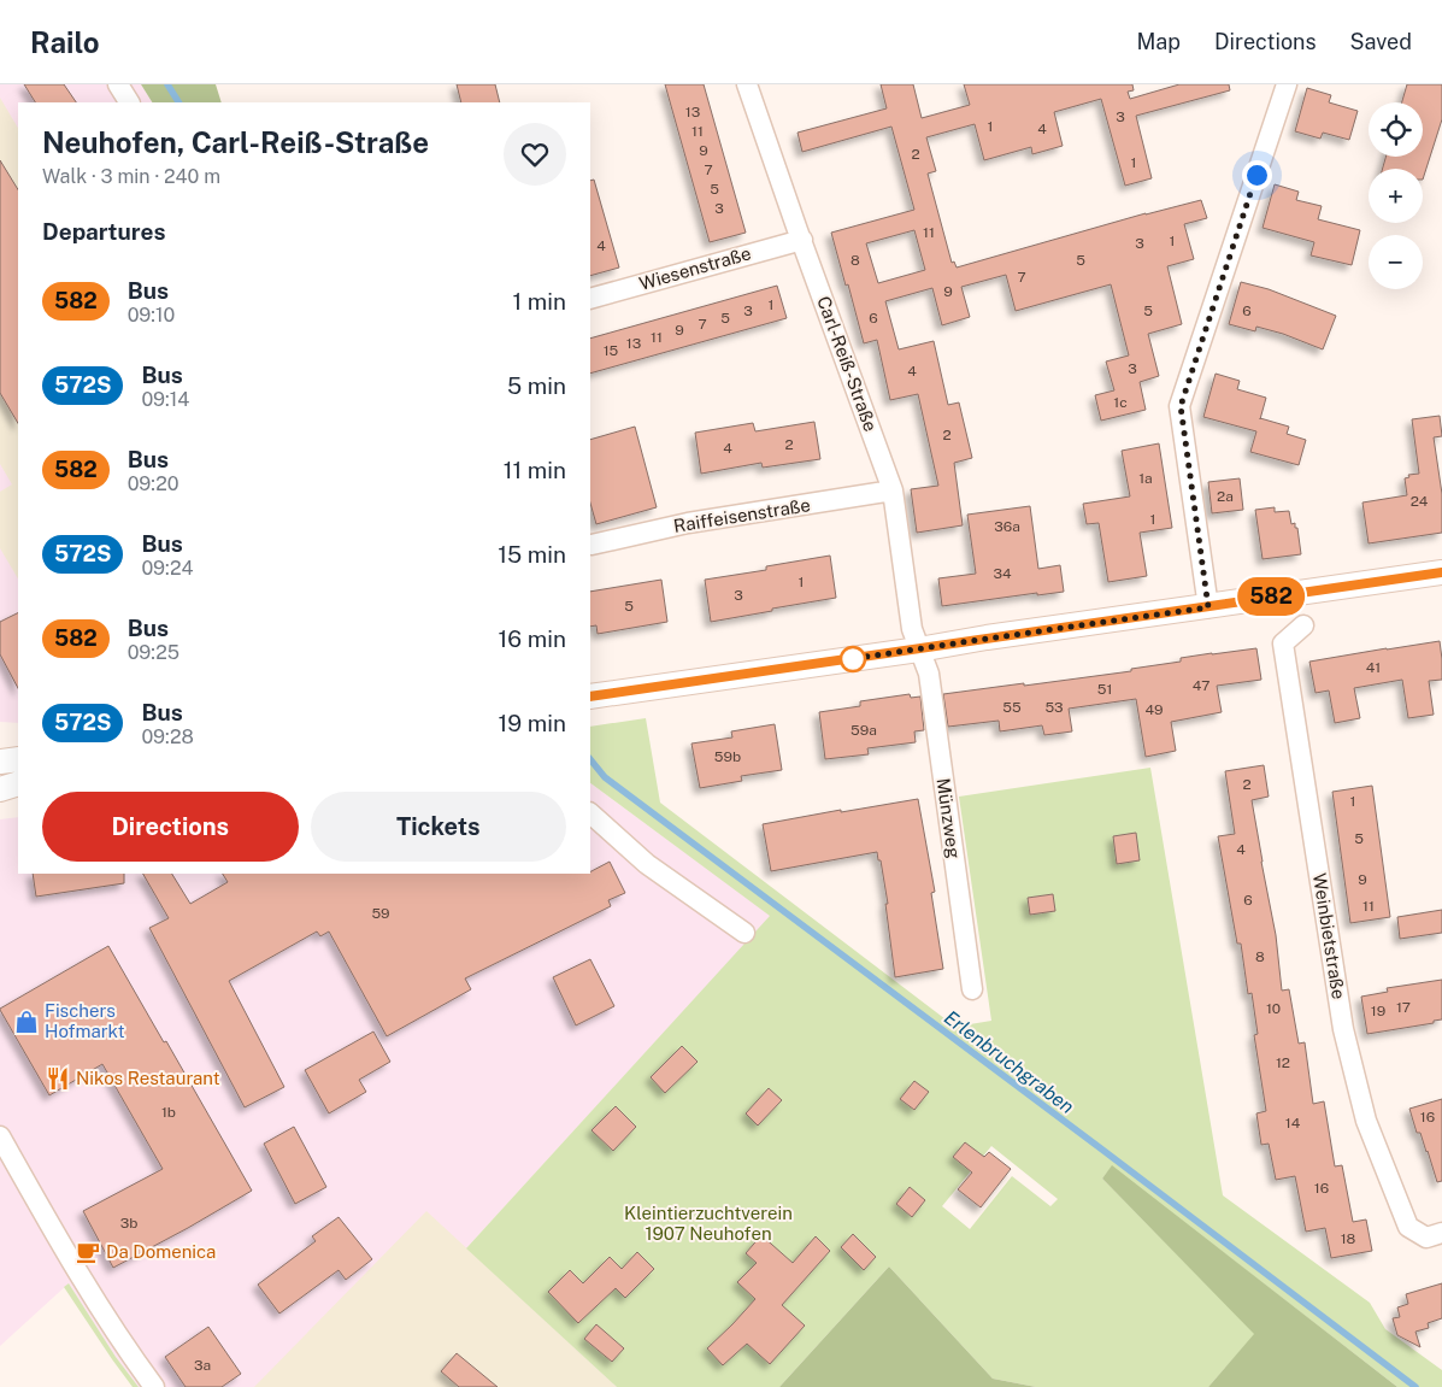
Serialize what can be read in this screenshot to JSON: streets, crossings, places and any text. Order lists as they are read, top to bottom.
{
  "streets": {
    "street": [
      "Wiesenstraße",
      "Carl-Reiß-Straße",
      "Raiffeisenstraße",
      "Münzweg",
      "Weinbietstraße"
    ]
  },
  "crossings": [
    ["Wiesenstraße", "Carl-Reiß-Straße"],
    ["Carl-Reiß-Straße", "Raiffeisenstraße"],
    ["Carl-Reiß-Straße", "Münzweg"]
  ],
  "water": ["Erlenbruchgraben"],
  "parks": ["Kleintierzuchtverein 1907 Neuhofen"],
  "places": {
    "shop": ["Fischers Hofmarkt"],
    "restaurant": ["Nikos Restaurant"],
    "cafe": ["Da Domenica"]
  },
  "lines": ["bus line 582"],
  "house_numbers": [
    "13",
    "3",
    "1",
    "4",
    "11",
    "9",
    "2",
    "1",
    "7",
    "5",
    "3",
    "11",
    "1",
    "3",
    "4",
    "8",
    "5",
    "7",
    "9",
    "1",
    "3",
    "5",
    "6",
    "5",
    "6",
    "7",
    "9",
    "11",
    "13",
    "15",
    "3",
    "4",
    "1c",
    "2",
    "2",
    "4",
    "1a",
    "2a",
    "24",
    "1",
    "36a",
    "34",
    "1",
    "3",
    "5",
    "41",
    "47",
    "51",
    "55",
    "53",
    "49",
    "59a",
    "59b",
    "2",
    "1",
    "5",
    "4",
    "9",
    "6",
    "11",
    "59",
    "8",
    "17",
    "10",
    "19",
    "12",
    "1b",
    "16",
    "14",
    "16",
    "3b",
    "18",
    "3a"
  ],
  "page": {
    "header": "Railo",
    "nav": ["Map", "Directions", "Saved"],
    "on_map": "582",
    "map_buttons": ["+", "−"],
    "heading": [
      ["Neuhofen, Carl-Reiß-Straße", "Walk · 3 min · 240 m"],
      "Departures"
    ],
    "list": [
      {
        "mark": "582",
        "name": "Bus",
        "note": "09:10",
        "value": "1 min"
      },
      {
        "mark": "572S",
        "name": "Bus",
        "note": "09:14",
        "value": "5 min"
      },
      {
        "mark": "582",
        "name": "Bus",
        "note": "09:20",
        "value": "11 min"
      },
      {
        "mark": "572S",
        "name": "Bus",
        "note": "09:24",
        "value": "15 min"
      },
      {
        "mark": "582",
        "name": "Bus",
        "note": "09:25",
        "value": "16 min"
      },
      {
        "mark": "572S",
        "name": "Bus",
        "note": "09:28",
        "value": "19 min"
      }
    ],
    "buttons": ["Directions", "Tickets"]
  }
}
